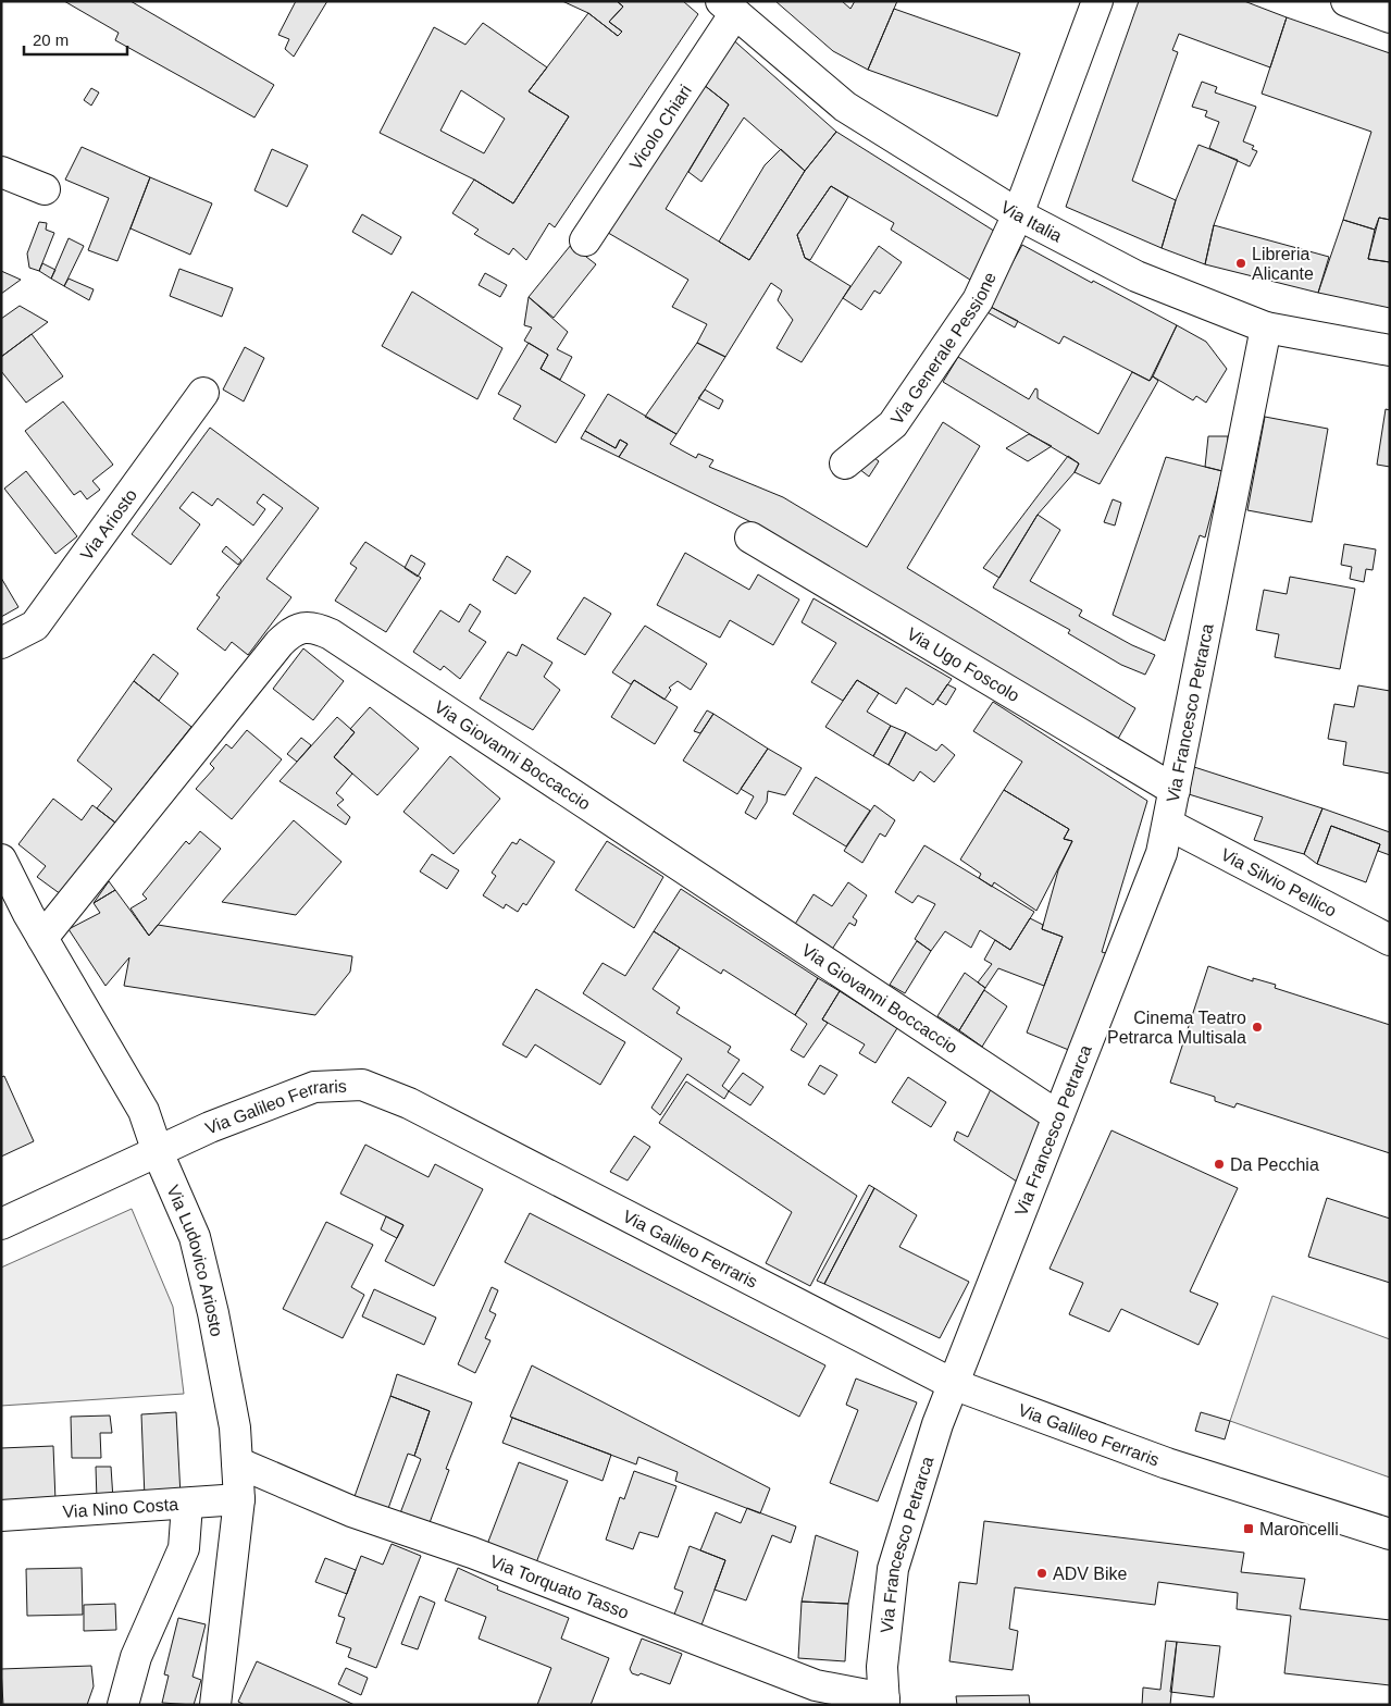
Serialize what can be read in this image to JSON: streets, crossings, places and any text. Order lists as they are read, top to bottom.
{
  "streets": {
    "street": [
      "Vicolo Chiari",
      "Via Italia",
      "Via Generale Pessione",
      "Via Ariosto",
      "Via Ugo Foscolo",
      "Via Francesco Petrarca",
      "Via Giovanni Boccaccio",
      "Via Silvio Pellico",
      "Via Galileo Ferraris",
      "Via Ludovico Ariosto",
      "Via Nino Costa",
      "Via Torquato Tasso"
    ]
  },
  "crossings": [
    ["Vicolo Chiari", "Via Italia"],
    ["Via Italia", "Via Generale Pessione"],
    ["Via Italia", "Via Francesco Petrarca"],
    ["Via Ugo Foscolo", "Via Francesco Petrarca"],
    ["Via Francesco Petrarca", "Via Giovanni Boccaccio"],
    ["Via Francesco Petrarca", "Via Silvio Pellico"],
    ["Via Francesco Petrarca", "Via Galileo Ferraris"],
    ["Via Francesco Petrarca", "Via Torquato Tasso"],
    ["Via Giovanni Boccaccio", "Via Ludovico Ariosto"],
    ["Via Galileo Ferraris", "Via Ludovico Ariosto"],
    ["Via Ludovico Ariosto", "Via Nino Costa"],
    ["Via Ludovico Ariosto", "Via Torquato Tasso"]
  ],
  "places": {
    "other": [
      "Libreria Alicante",
      "Cinema Teatro Petrarca Multisala",
      "Da Pecchia",
      "ADV Bike"
    ],
    "transit": ["Maroncelli"]
  },
  "scale_bar": "20 m"
}
